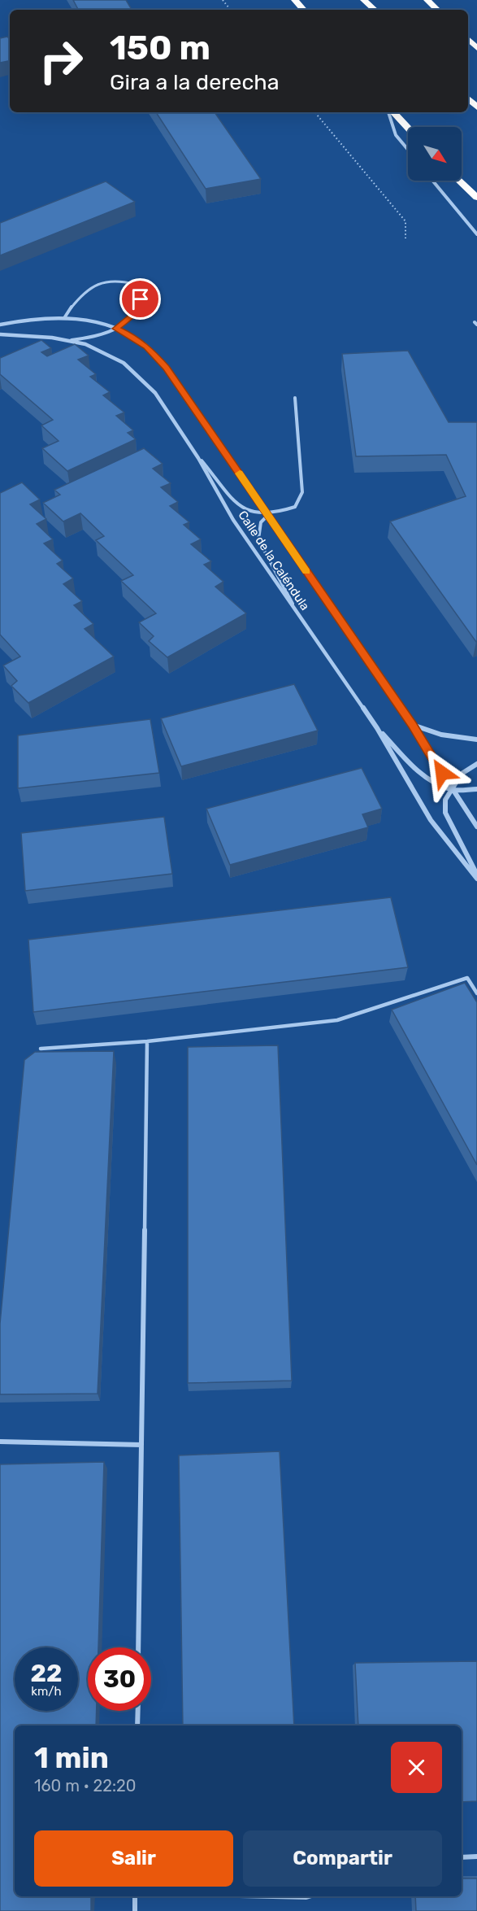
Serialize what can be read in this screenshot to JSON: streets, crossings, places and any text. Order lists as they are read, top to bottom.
{
  "streets": {
    "street": ["Calle de la Caléndula"]
  },
  "north": "bottom right",
  "page": {
    "turn": ["150 m", "Gira a la derecha"],
    "speed": "22 km/h",
    "limit": "30",
    "heading": ["1 min", "160 m · 22:20"],
    "buttons": ["Salir", "Compartir"]
  }
}
